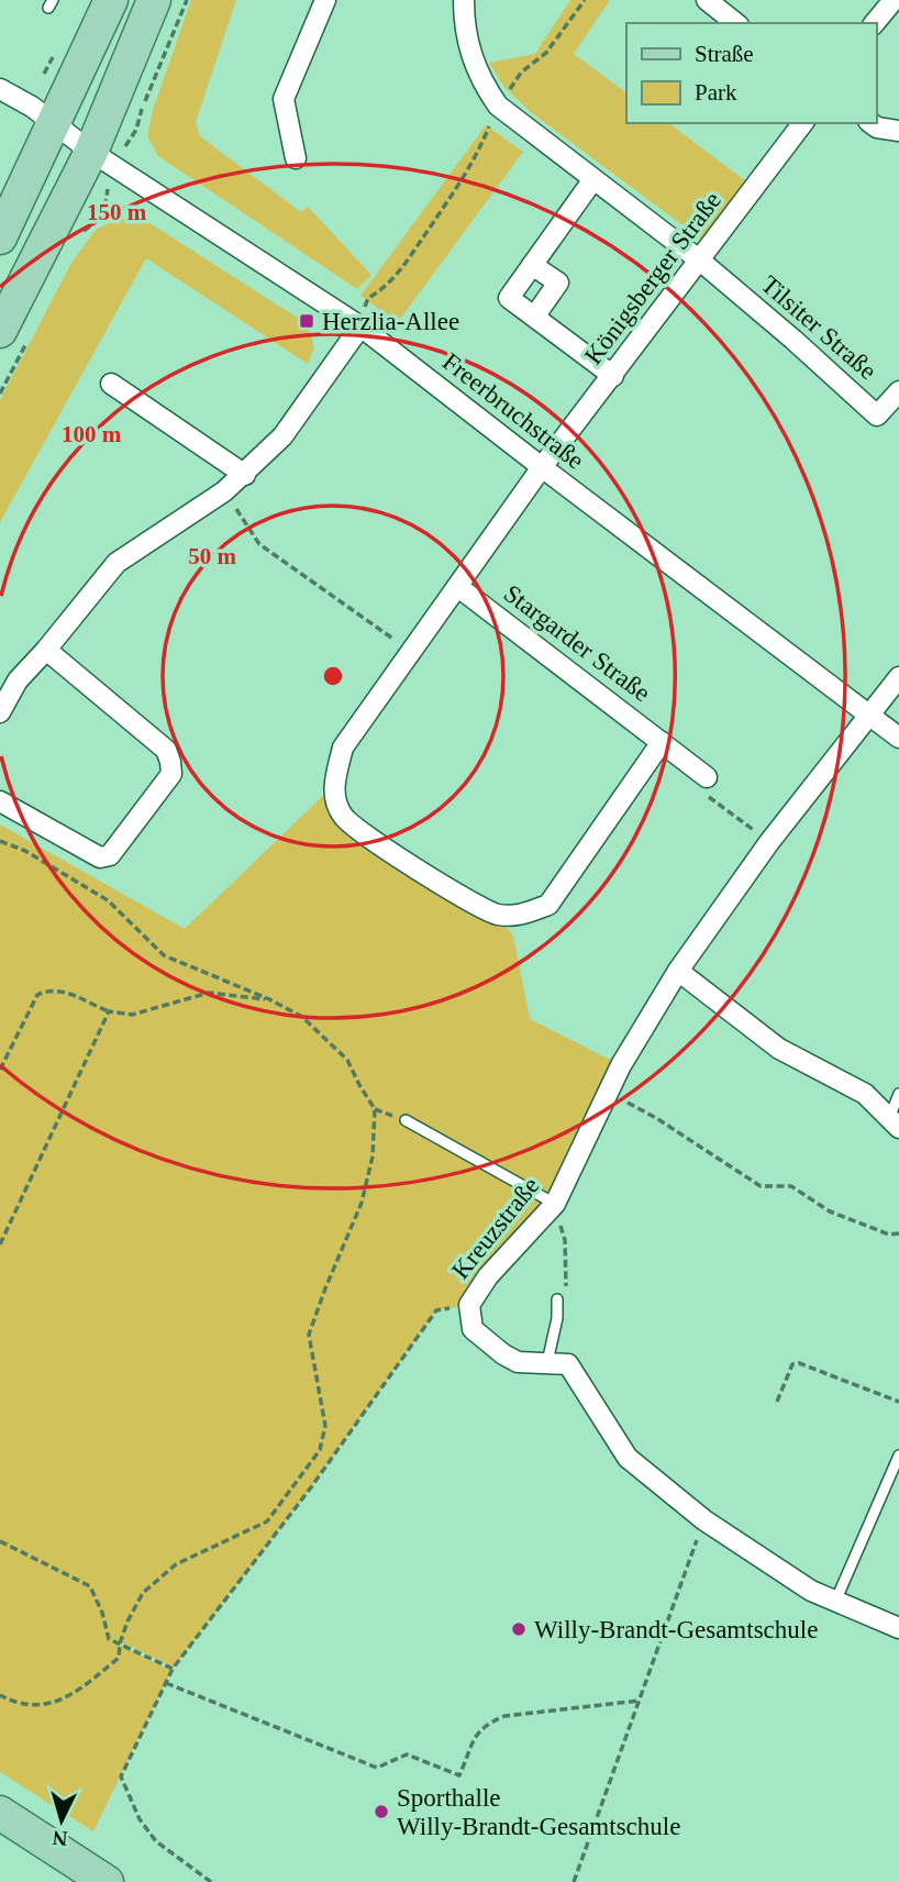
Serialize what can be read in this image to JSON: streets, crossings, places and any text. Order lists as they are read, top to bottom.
{
  "streets": {
    "street": [
      "Königsberger Straße",
      "Tilsiter Straße",
      "Freerbruchstraße",
      "Stargarder Straße",
      "Kreuzstraße"
    ]
  },
  "crossings": [
    ["Königsberger Straße", "Tilsiter Straße"],
    ["Königsberger Straße", "Freerbruchstraße"],
    ["Freerbruchstraße", "Kreuzstraße"]
  ],
  "places": {
    "transit": ["Herzlia-Allee"],
    "other": ["Willy-Brandt-Gesamtschule", "Sporthalle Willy-Brandt-Gesamtschule"]
  },
  "legend": ["Straße", "Park"],
  "north": "bottom",
  "rings": ["150 m", "100 m", "50 m"]
}
